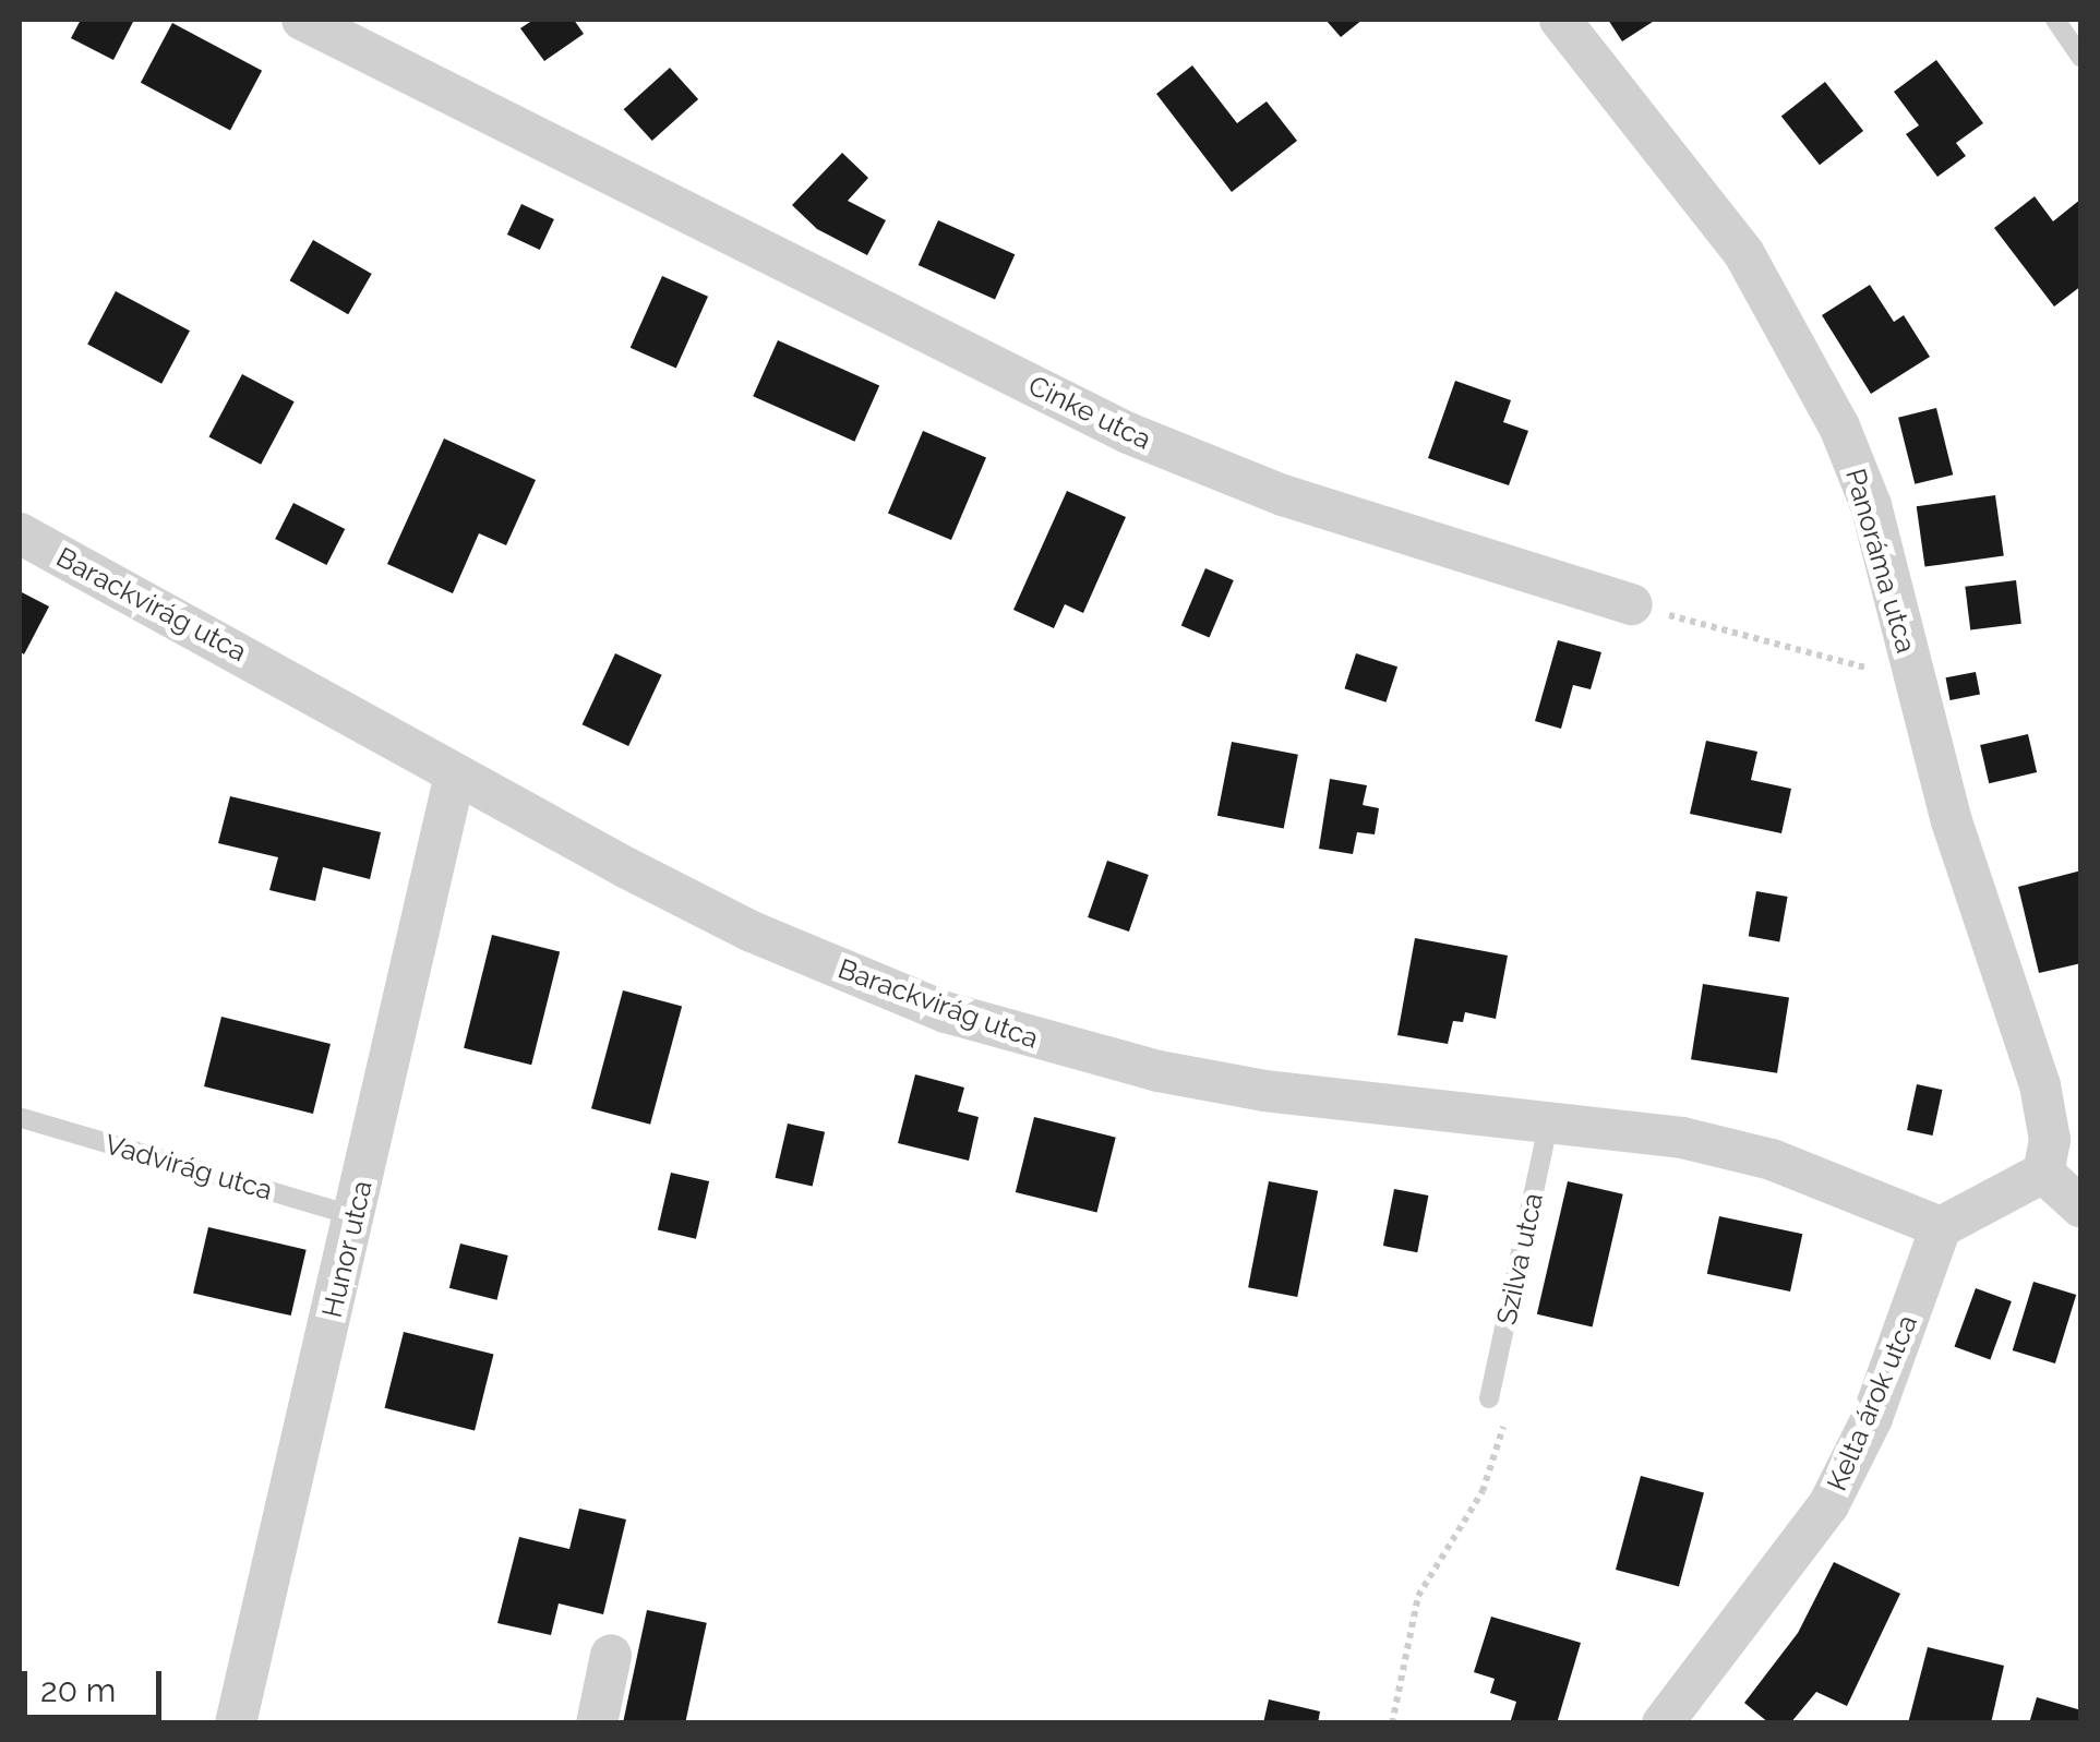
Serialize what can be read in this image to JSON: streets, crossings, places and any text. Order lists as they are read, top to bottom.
{
  "streets": {
    "street": [
      "Cinke utca",
      "Panoráma utca",
      "Barackvirág utca",
      "Hunor utca",
      "Kelta árok utca"
    ],
    "lane": ["Vadvirág utca", "Szilva utca"]
  },
  "crossings": [
    ["Barackvirág utca", "Hunor utca"],
    ["Barackvirág utca", "Szilva utca"],
    ["Barackvirág utca", "Kelta árok utca"],
    ["Vadvirág utca", "Hunor utca"]
  ],
  "scale_bar": "20 m"
}
